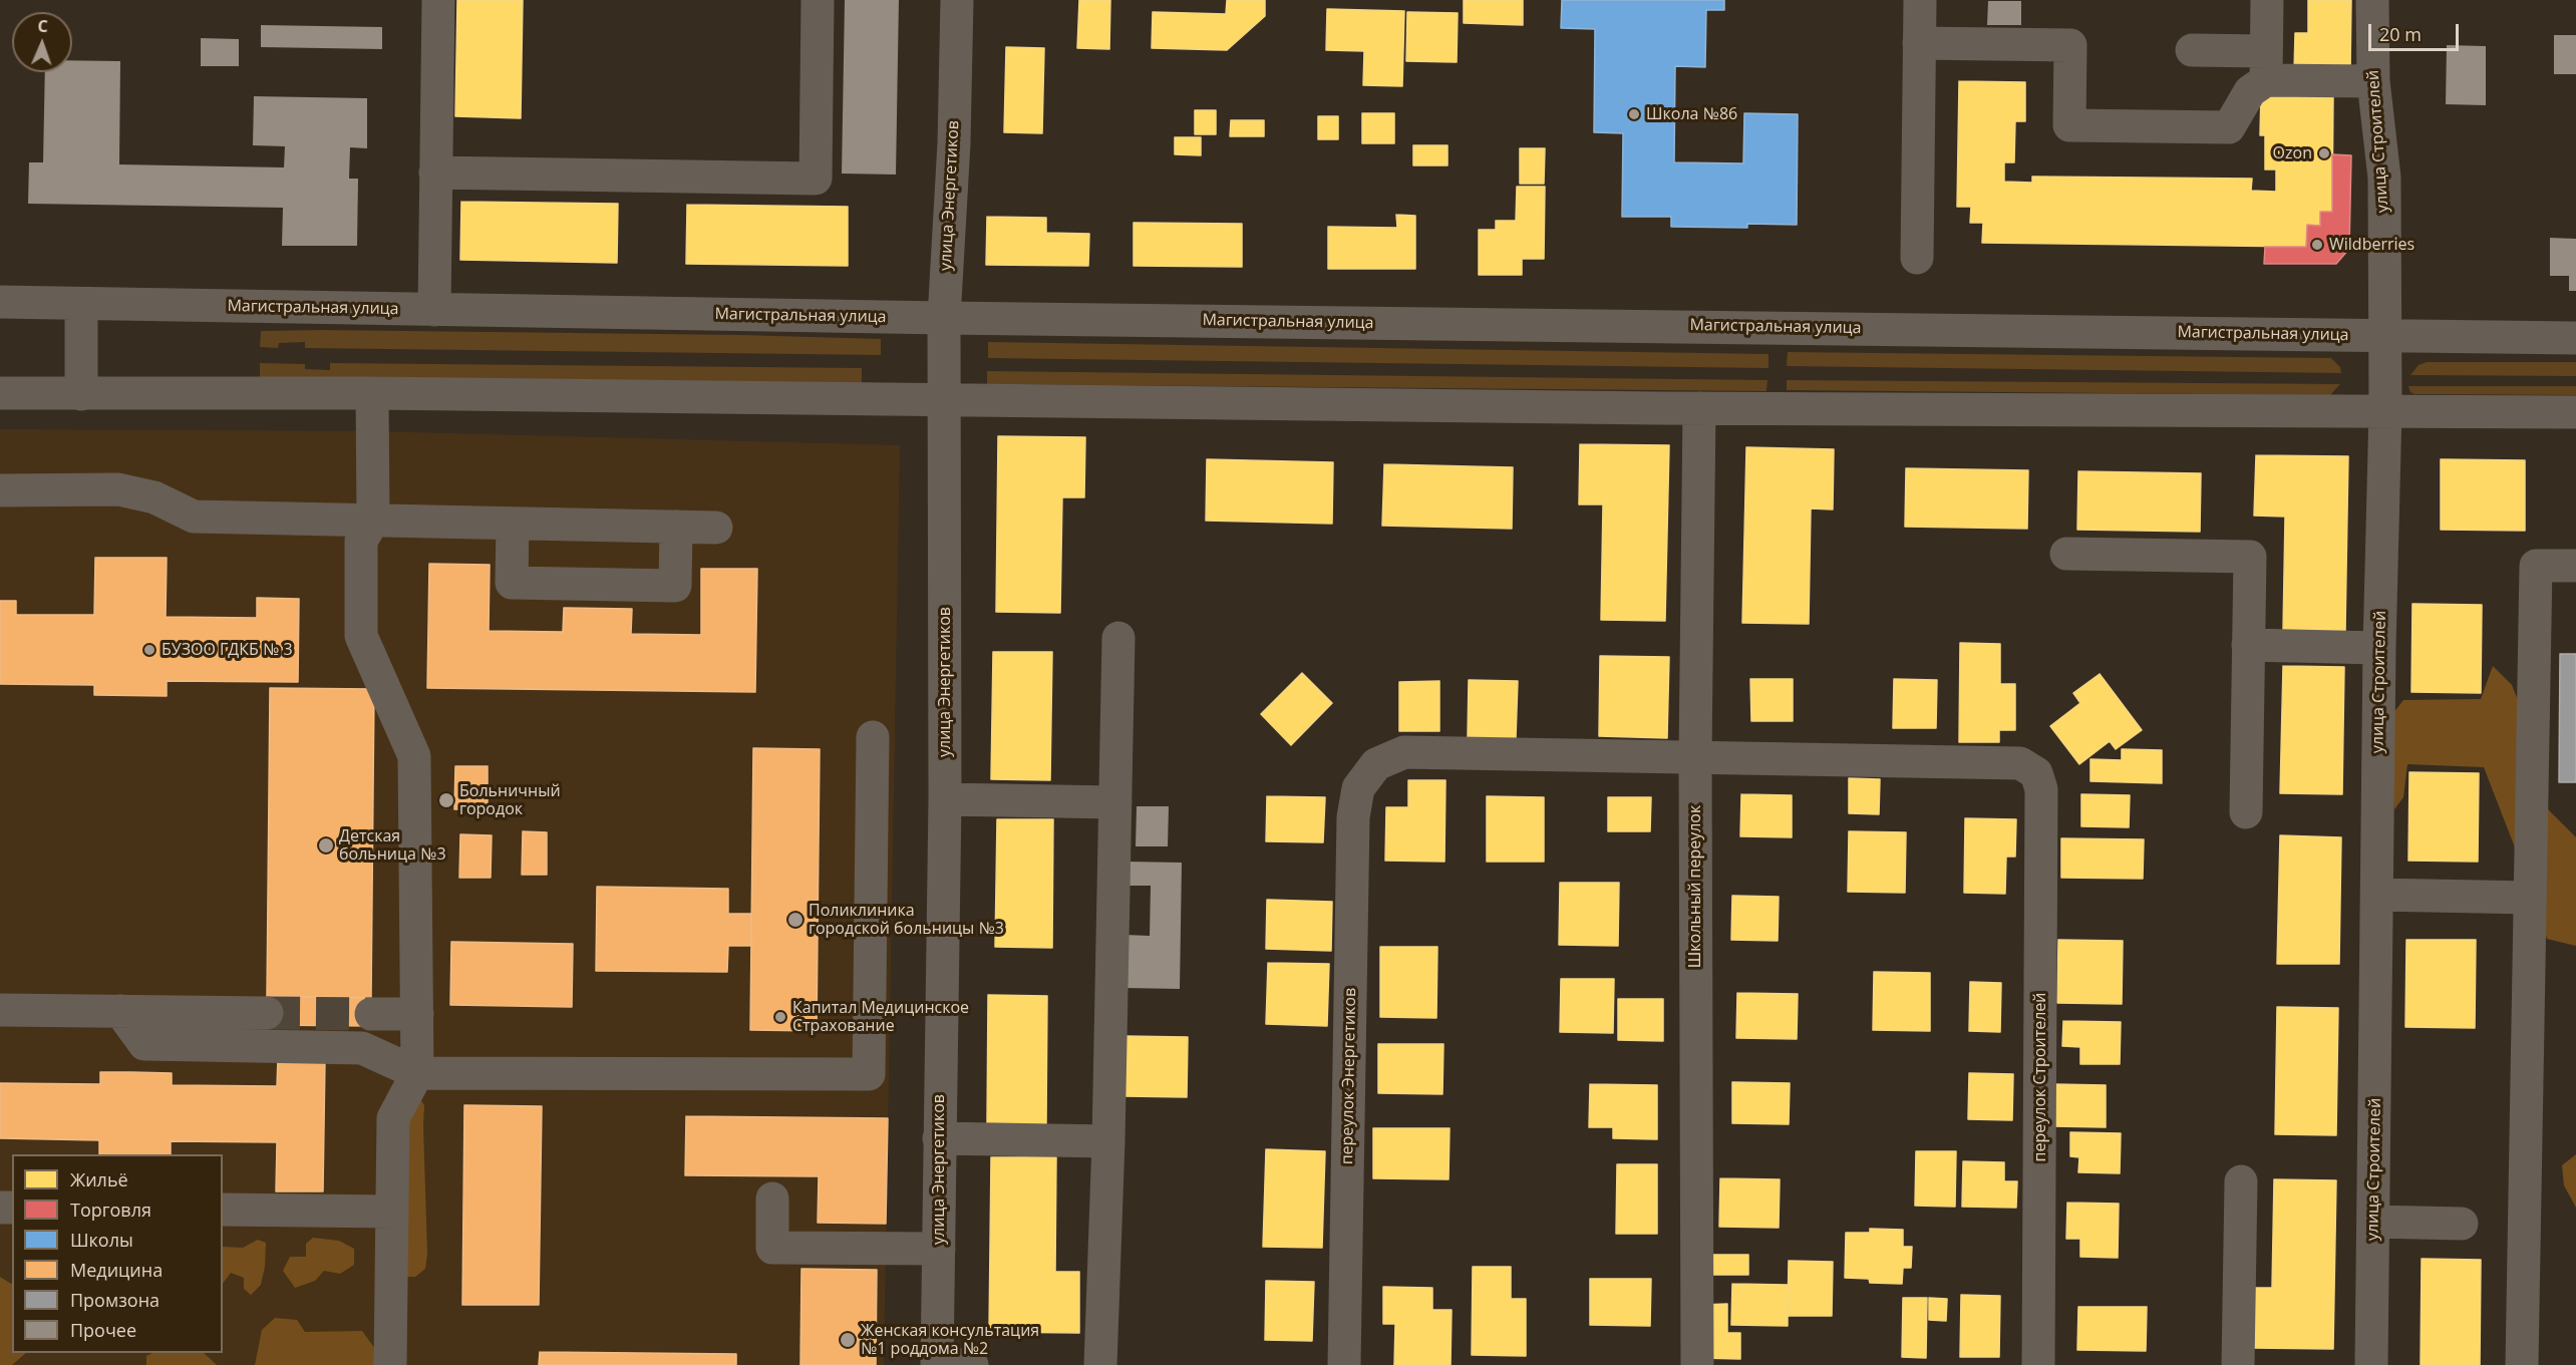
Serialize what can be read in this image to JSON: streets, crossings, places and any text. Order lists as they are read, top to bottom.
{
  "streets": {
    "street": [
      "улица Строителей",
      "улица Энергетиков",
      "Магистральная улица",
      "Школьный переулок",
      "переулок Энергетиков",
      "переулок Строителей"
    ]
  },
  "crossings": [
    ["улица Строителей", "Магистральная улица"],
    ["улица Энергетиков", "Магистральная улица"],
    ["Школьный переулок", "переулок Энергетиков"],
    ["Школьный переулок", "переулок Строителей"],
    ["переулок Энергетиков", "переулок Строителей"]
  ],
  "places": [
    "Школа №86",
    "Ozon",
    "Wildberries",
    "БУЗОО ГДКБ № 3",
    "Больничный городок",
    "Детская больница №3",
    "Поликлиника городской больницы №3",
    "Капитал Медицинское Страхование",
    "Женская консультация №1 роддома №2"
  ],
  "legend": [
    "Жильё",
    "Торговля",
    "Школы",
    "Медицина",
    "Промзона",
    "Прочее"
  ],
  "scale_bar": "20 m",
  "north": "top"
}
